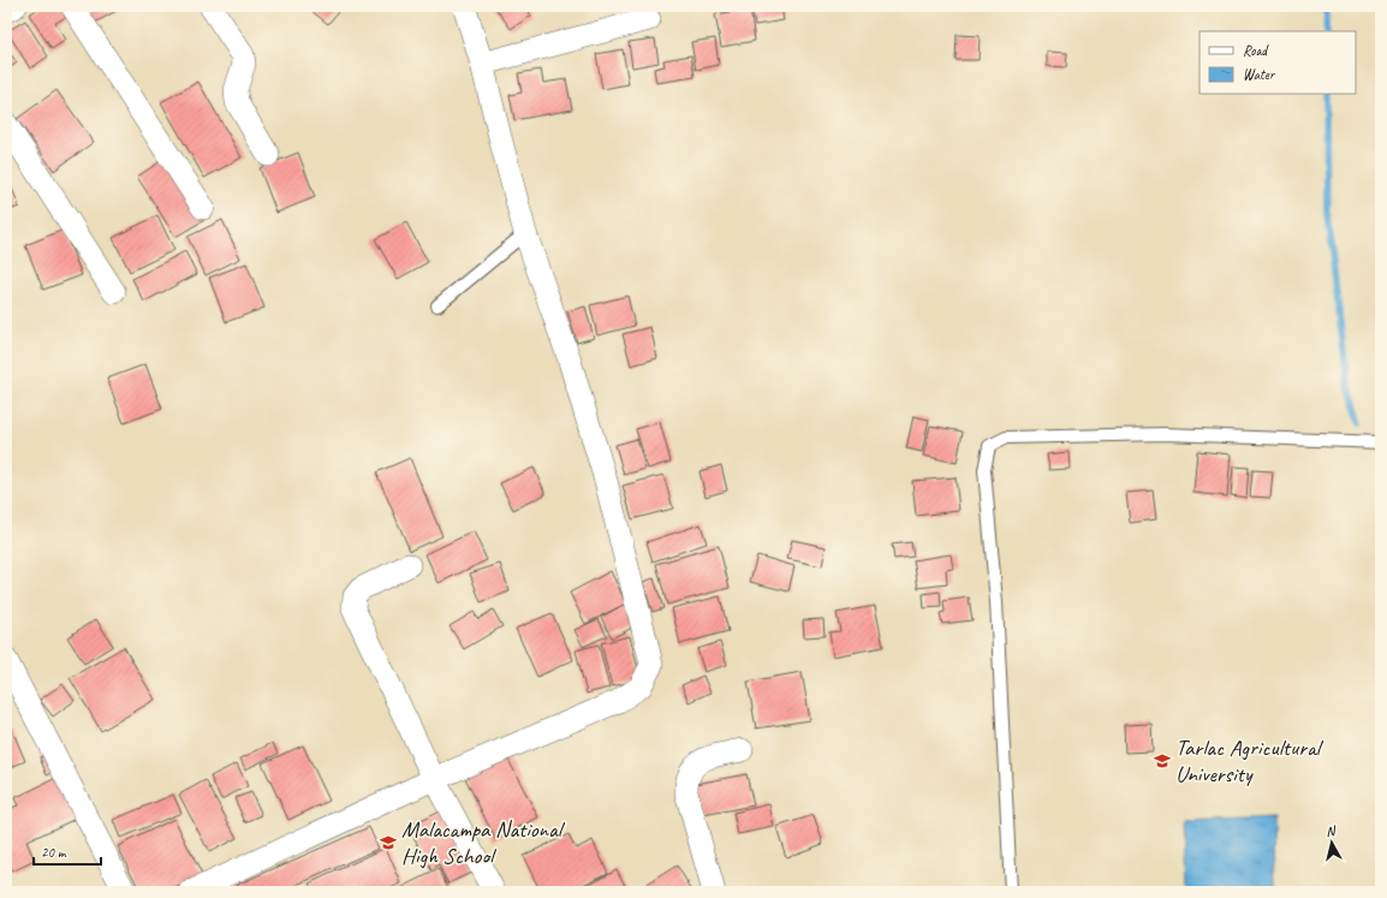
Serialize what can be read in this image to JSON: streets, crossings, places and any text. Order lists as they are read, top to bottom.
{
  "places": {
    "school or university": ["Tarlac Agricultural University", "Malacampa National High School"]
  },
  "legend": ["Road", "Water"],
  "scale_bar": "20 m",
  "north": "top"
}
